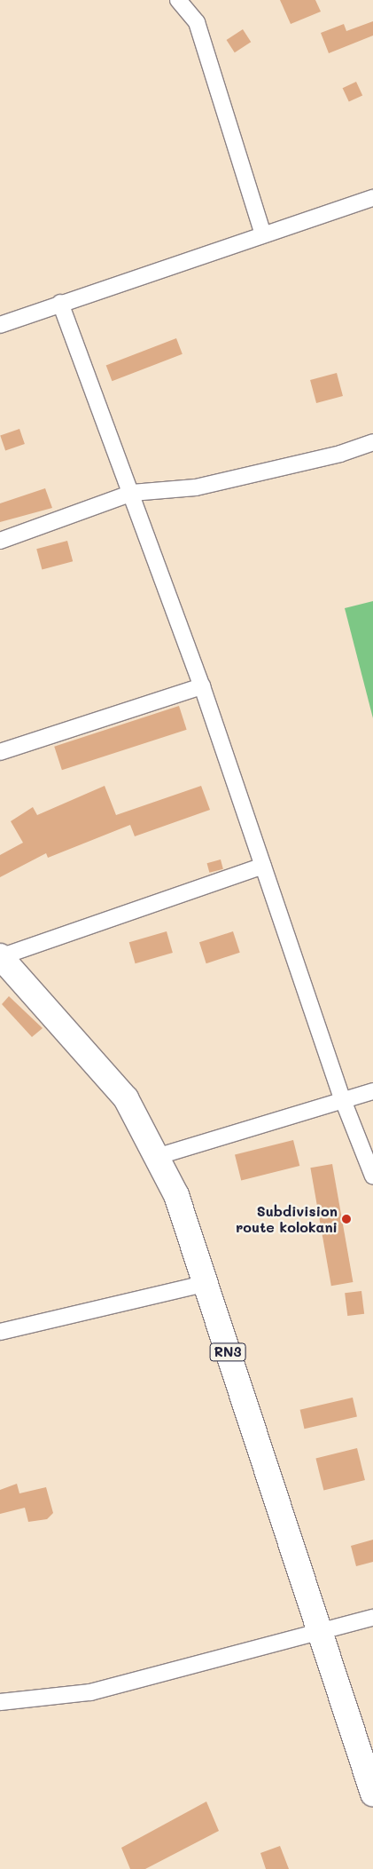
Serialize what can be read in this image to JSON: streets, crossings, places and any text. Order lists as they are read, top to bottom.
{
  "streets": {
    "highway": ["RN3"]
  },
  "places": ["Subdivision route kolokani"]
}
